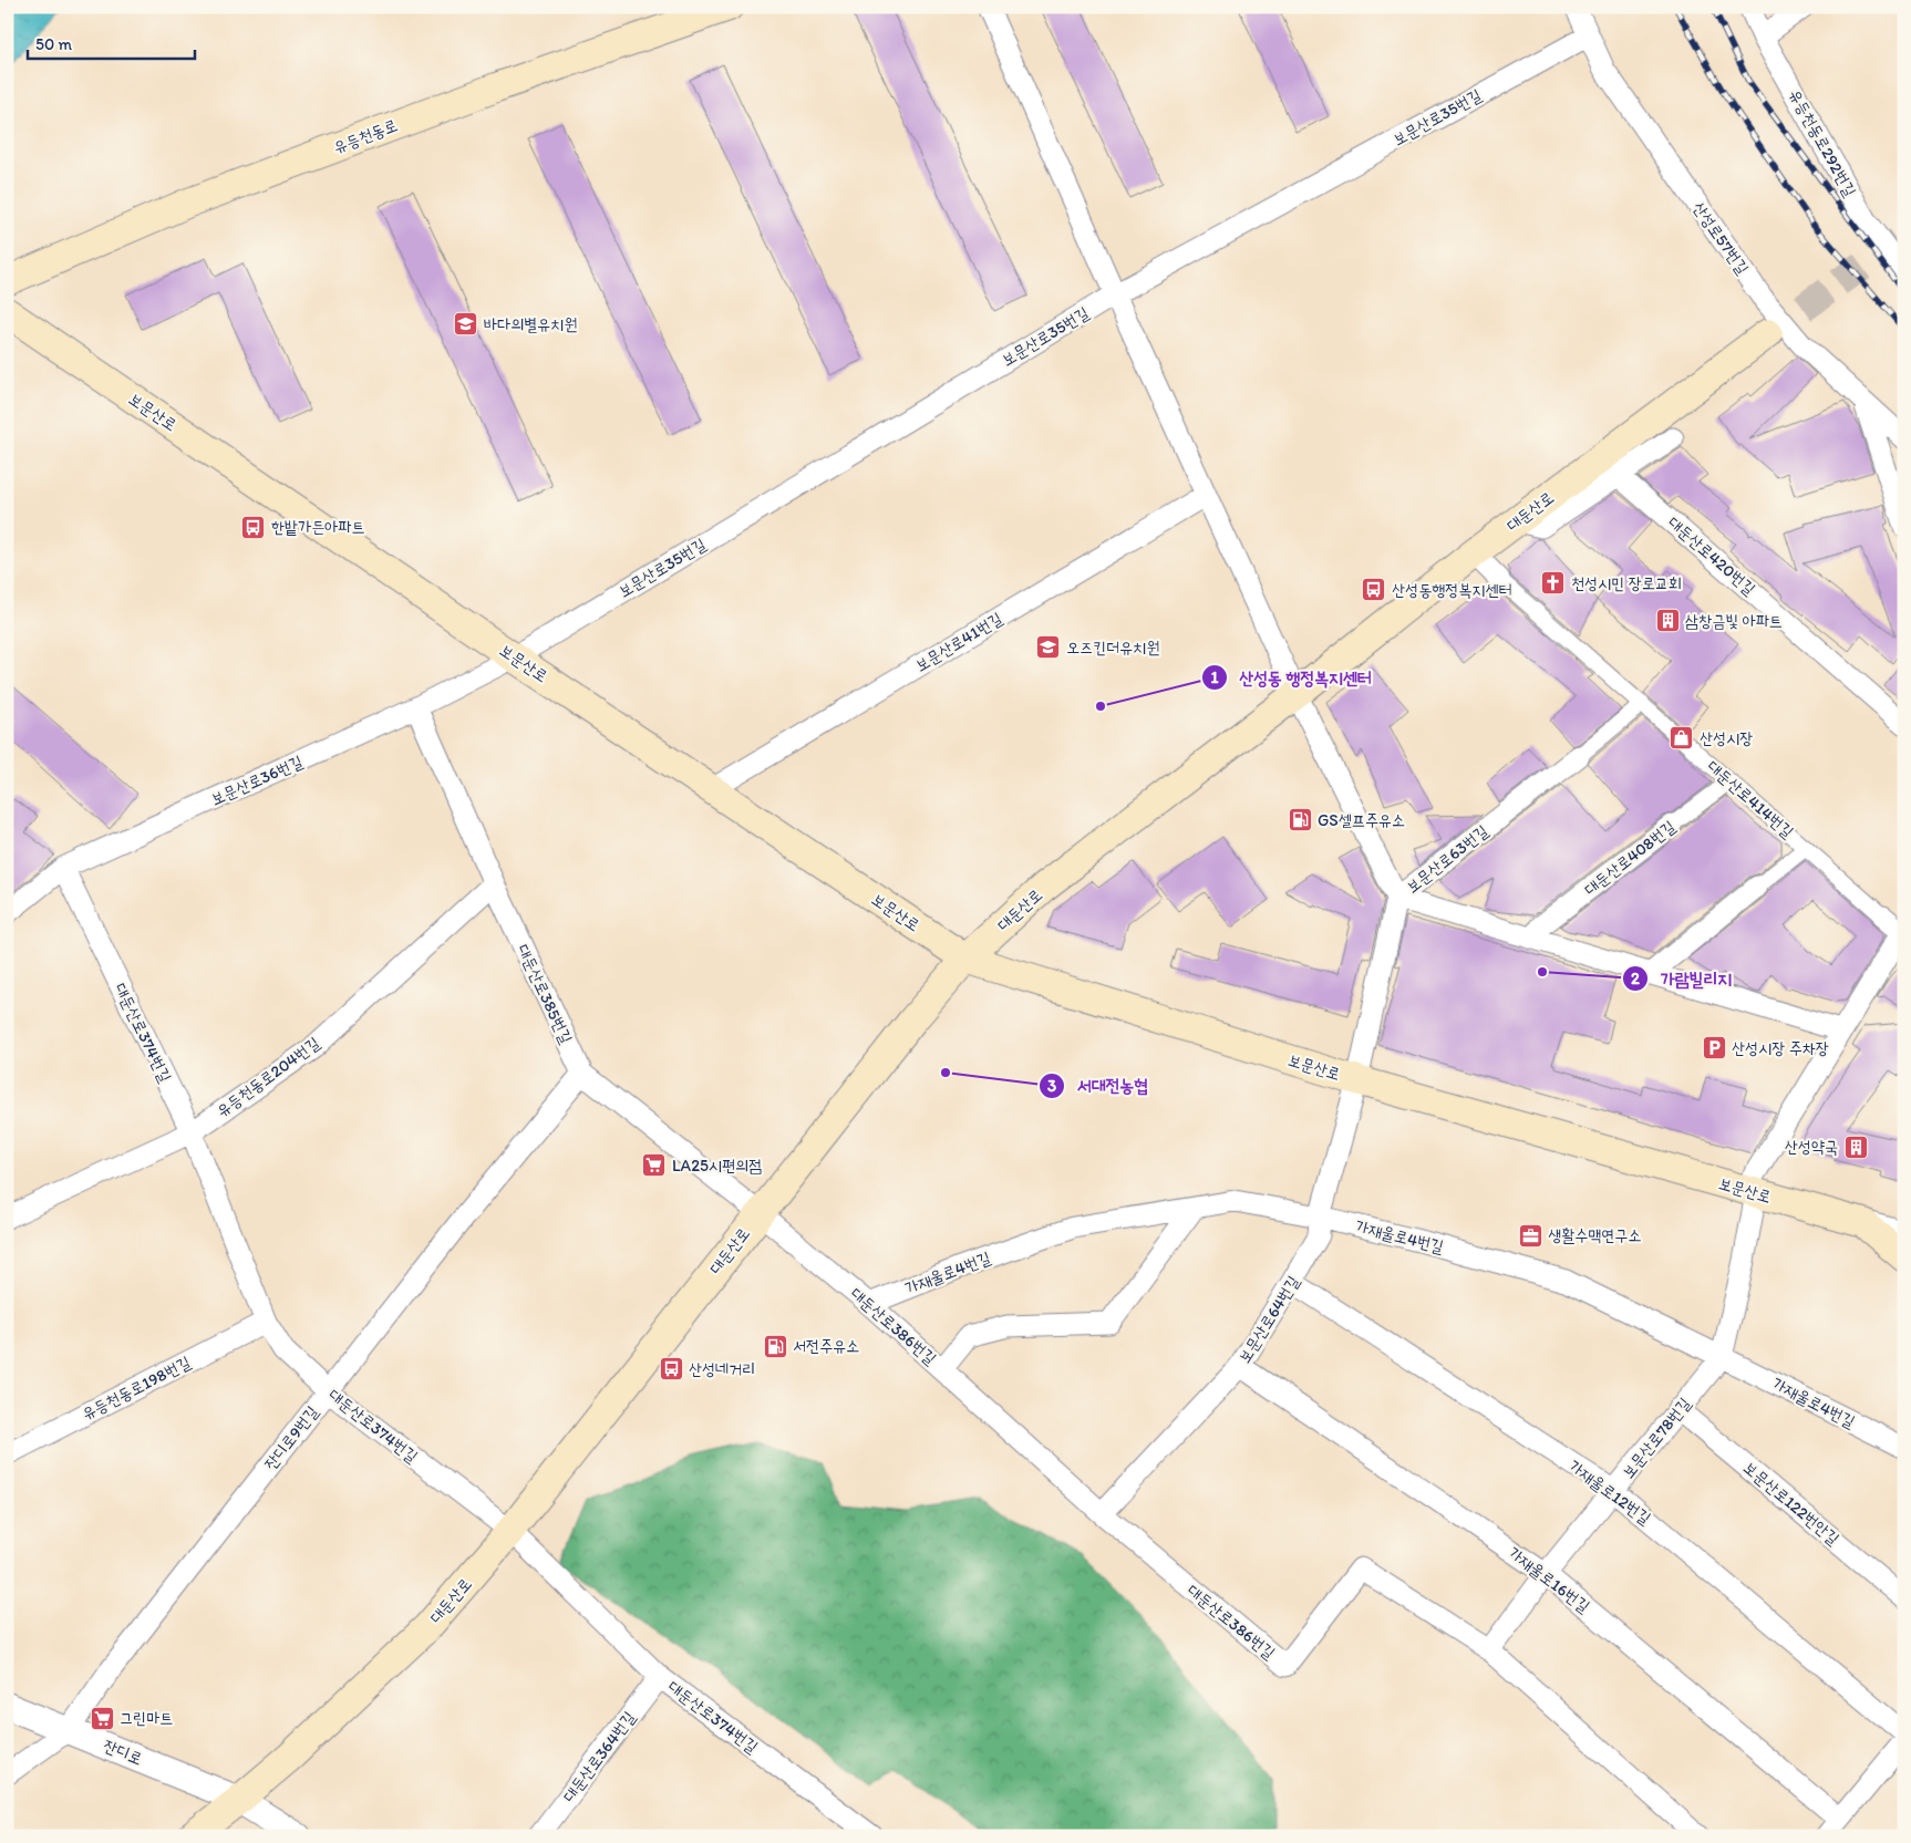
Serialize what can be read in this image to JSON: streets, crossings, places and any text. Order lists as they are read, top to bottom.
{
  "streets": {
    "main road": ["유등천동로", "보문산로", "대둔산로"],
    "street": [
      "보문산로35번길",
      "유등천동로292번길",
      "산성로57번길",
      "대둔산로420번길",
      "보문산로41번길",
      "보문산로36번길",
      "대둔산로414번길",
      "대둔산로408번길",
      "보문산로63번길",
      "대둔산로385번길",
      "대둔산로374번길",
      "유등천동로204번길",
      "가재울로4번길",
      "보문산로64번길",
      "대둔산로386번길",
      "유등천동로198번길",
      "잔디로9번길",
      "보문산로78번길",
      "가재울로12번길",
      "보문산로122번안길",
      "가재울로16번길",
      "잔디로",
      "대둔산로364번길"
    ]
  },
  "crossings": [
    ["보문산로35번길", "산성로57번길"],
    ["보문산로35번길", "보문산로"],
    ["보문산로35번길", "보문산로36번길"],
    ["보문산로", "대둔산로"],
    ["보문산로", "보문산로41번길"],
    ["보문산로", "보문산로36번길"],
    ["보문산로", "보문산로63번길"],
    ["보문산로", "보문산로64번길"],
    ["보문산로", "보문산로78번길"],
    ["대둔산로", "대둔산로414번길"],
    ["대둔산로", "대둔산로385번길"],
    ["대둔산로", "대둔산로374번길"],
    ["대둔산로", "대둔산로386번길"],
    ["대둔산로", "잔디로"],
    ["보문산로36번길", "대둔산로385번길"],
    ["보문산로36번길", "대둔산로374번길"],
    ["대둔산로414번길", "대둔산로408번길"],
    ["대둔산로414번길", "보문산로63번길"],
    ["보문산로63번길", "보문산로64번길"],
    ["대둔산로385번길", "유등천동로204번길"],
    ["대둔산로385번길", "대둔산로386번길"],
    ["대둔산로385번길", "잔디로9번길"],
    ["대둔산로374번길", "유등천동로204번길"],
    ["대둔산로374번길", "유등천동로198번길"],
    ["대둔산로374번길", "잔디로9번길"],
    ["대둔산로374번길", "대둔산로364번길"],
    ["가재울로4번길", "보문산로64번길"],
    ["가재울로4번길", "대둔산로386번길"],
    ["가재울로4번길", "보문산로78번길"],
    ["보문산로64번길", "대둔산로386번길"],
    ["보문산로64번길", "가재울로12번길"],
    ["보문산로64번길", "가재울로16번길"],
    ["대둔산로386번길", "보문산로78번길"],
    ["잔디로9번길", "잔디로"],
    ["보문산로78번길", "가재울로12번길"],
    ["보문산로78번길", "보문산로122번안길"],
    ["보문산로78번길", "가재울로16번길"]
  ],
  "places": {
    "school or university": ["바다의별유치원", "오즈킨더유치원"],
    "bus stop": ["한밭가든아파트", "산성동행정복지센터", "산성네거리"],
    "church": ["천성시민 장로교회"],
    "building": ["삼창금빛 아파트", "산성약국"],
    "other": ["산성동 행정복지센터", "가람빌리지", "서대전농협"],
    "shop": ["산성시장"],
    "fuel station": ["GS셀프주유소", "서전주유소"],
    "parking": ["산성시장 주차장"],
    "supermarket": ["LA25시편의점", "그린마트"],
    "office": ["생활수맥연구소"]
  },
  "scale_bar": "50 m"
}
